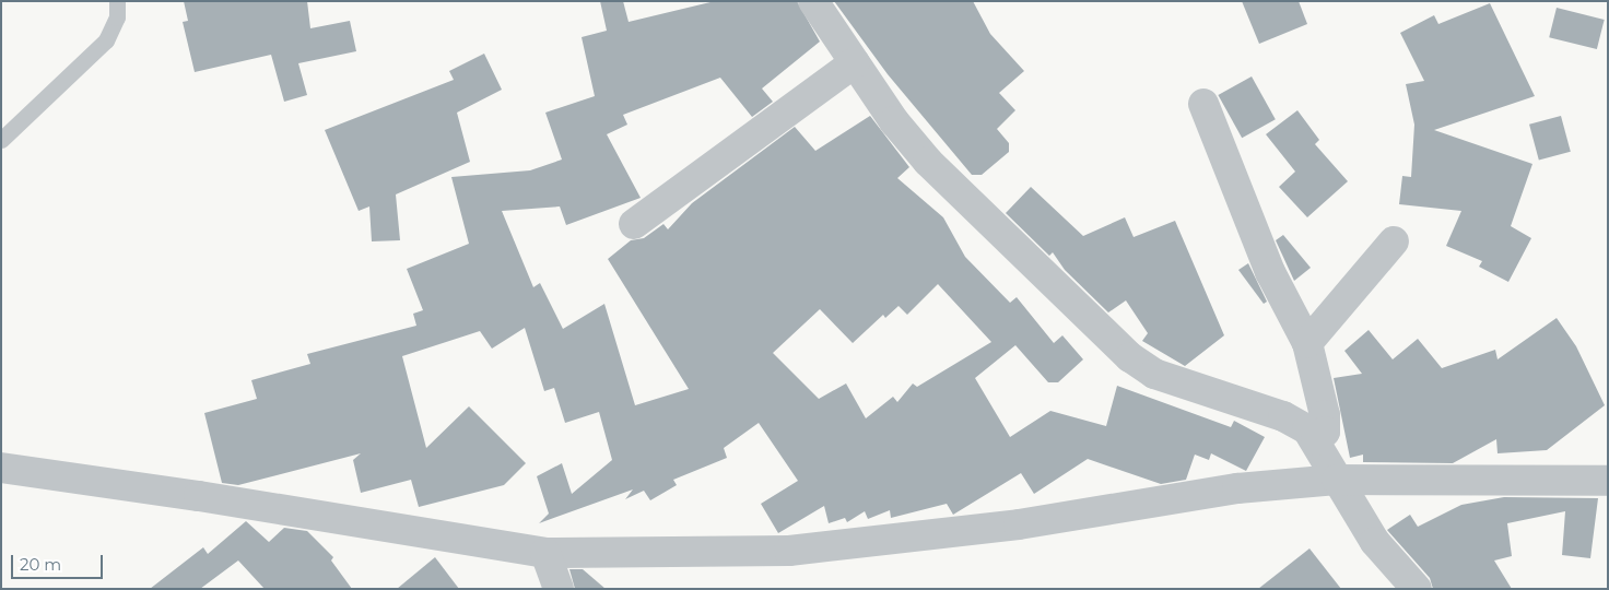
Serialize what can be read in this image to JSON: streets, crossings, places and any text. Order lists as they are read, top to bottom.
{
  "scale_bar": "20 m"
}
